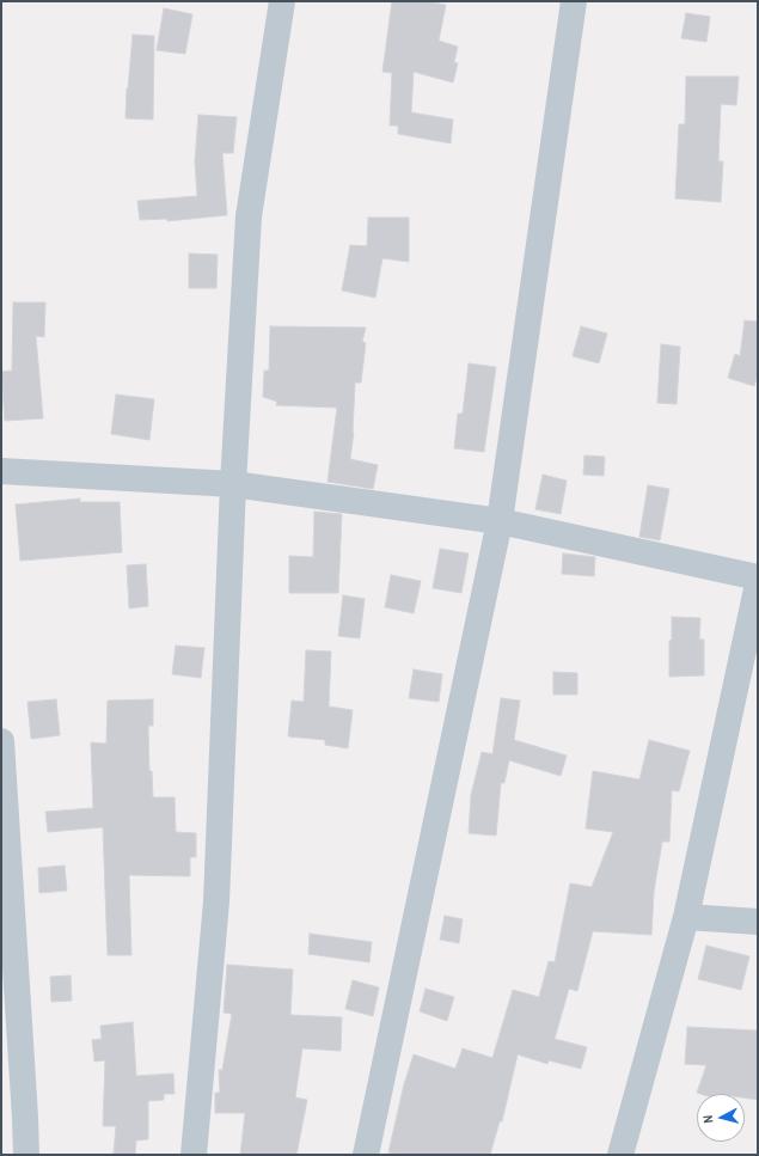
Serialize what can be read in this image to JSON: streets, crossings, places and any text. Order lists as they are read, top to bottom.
{
  "north": "left"
}
